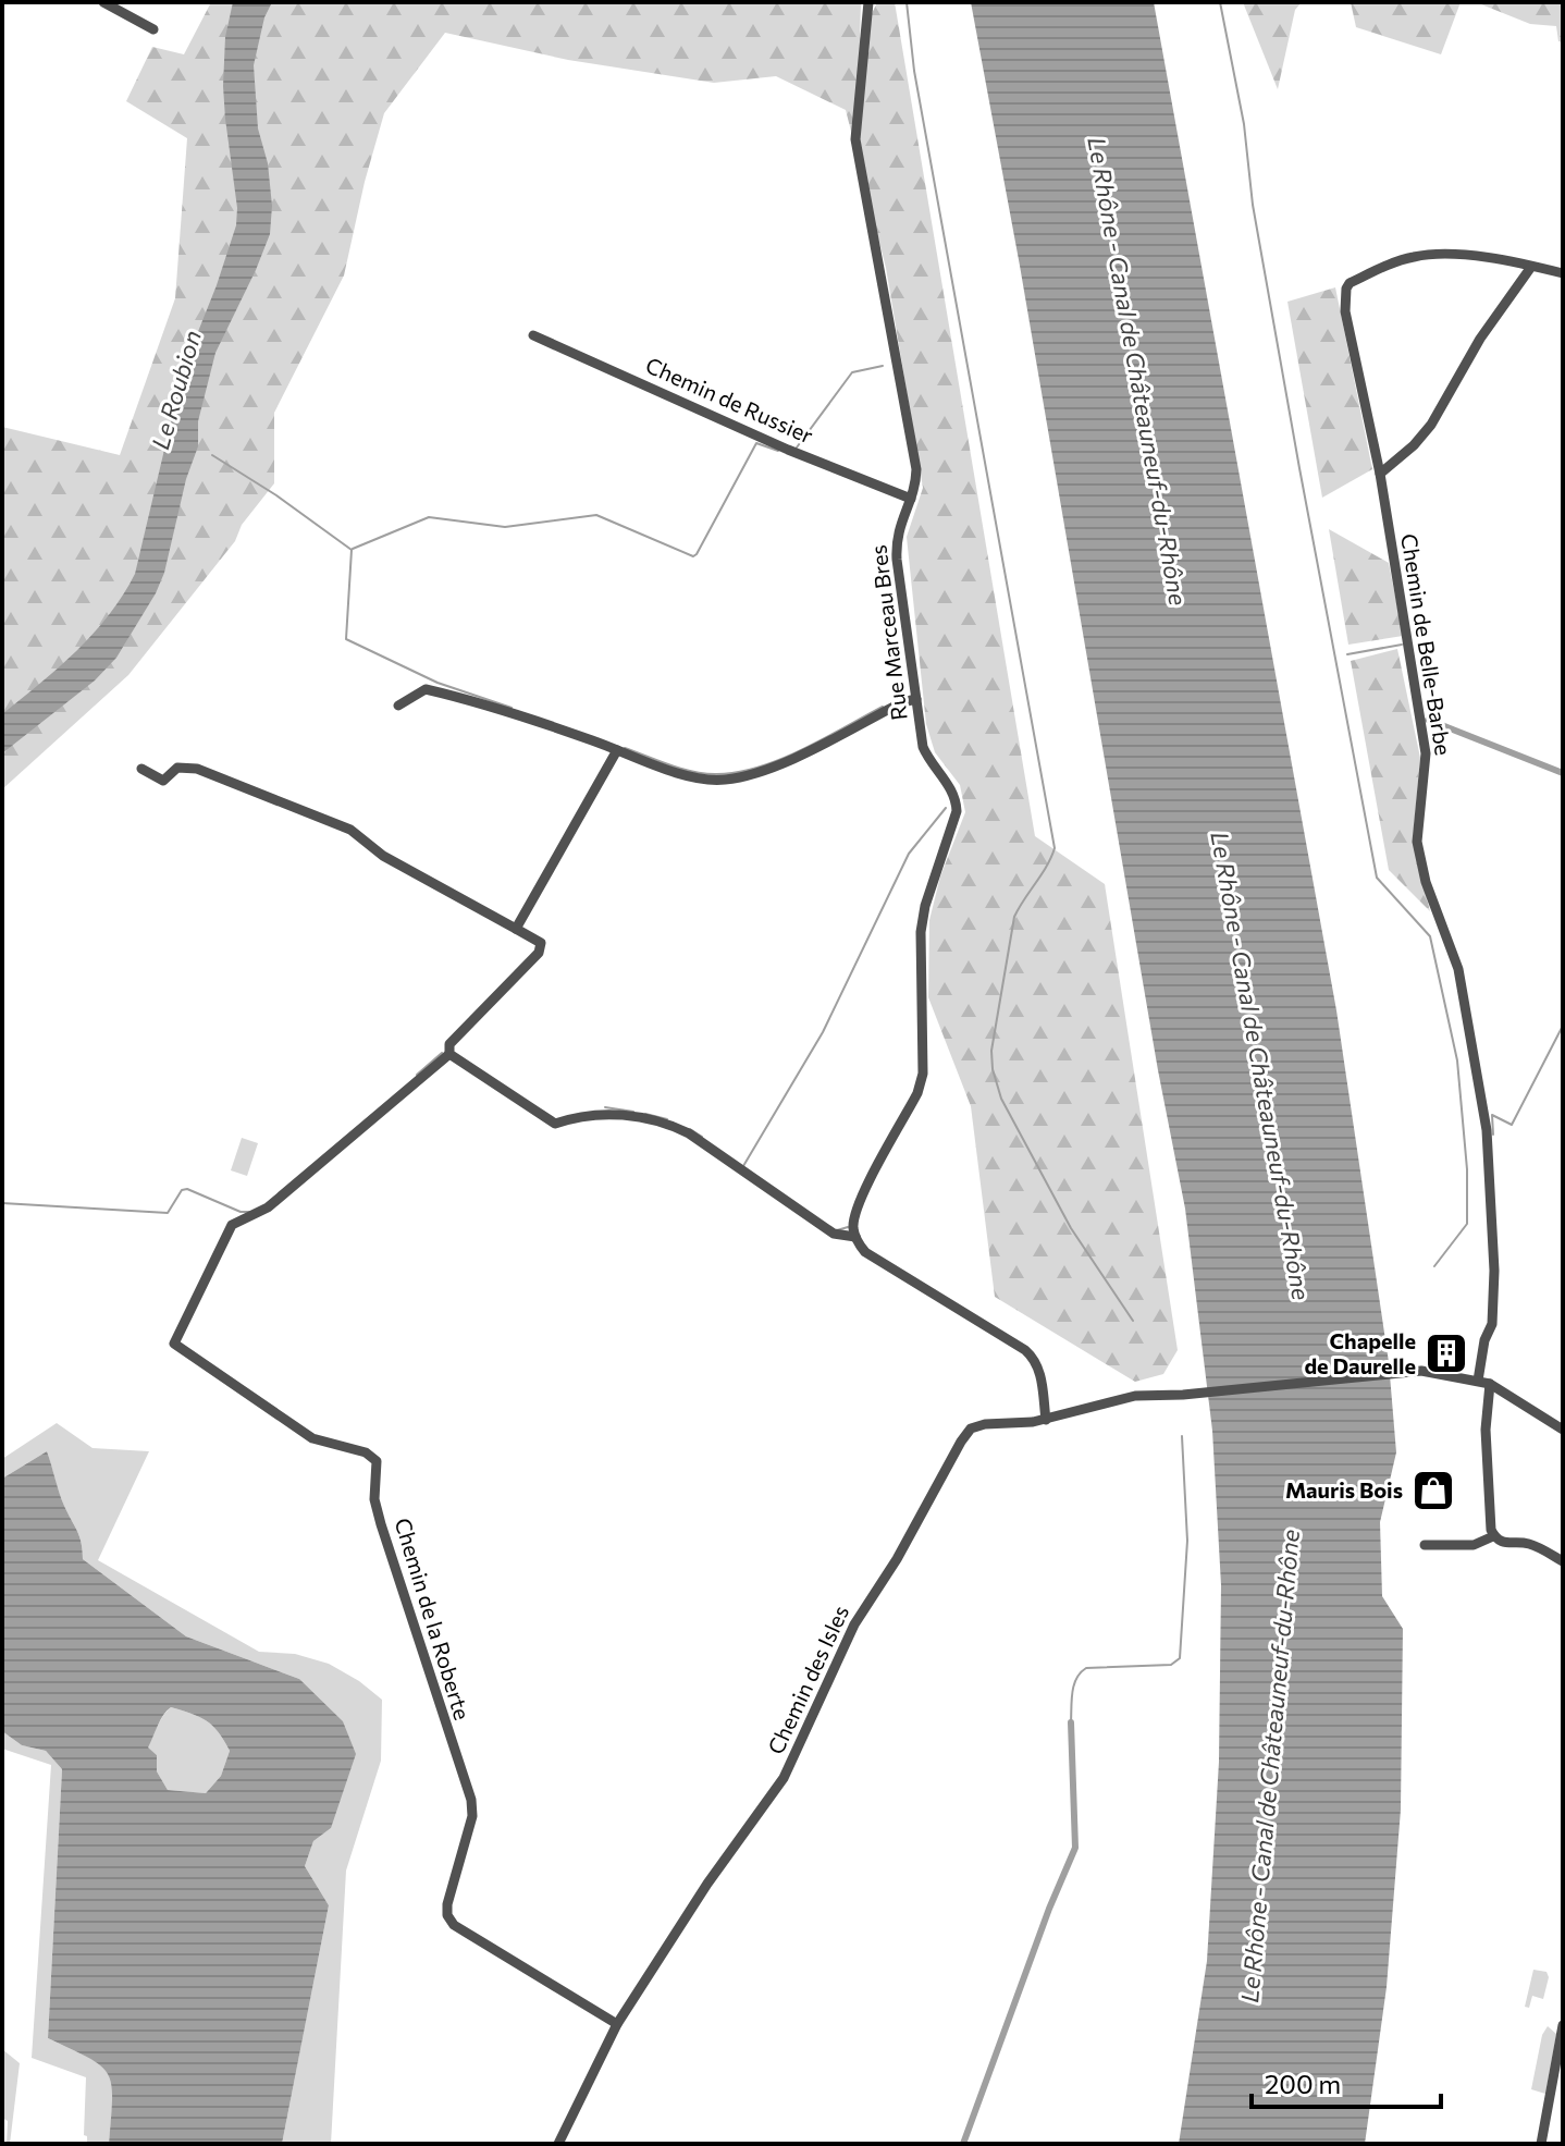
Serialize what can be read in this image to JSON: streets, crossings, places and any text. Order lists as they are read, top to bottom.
{
  "streets": {
    "street": [
      "Chemin de Russier",
      "Rue Marceau Bres",
      "Chemin de Belle-Barbe",
      "Chemin de la Roberte",
      "Chemin des Isles"
    ]
  },
  "crossings": [
    ["Chemin de Russier", "Rue Marceau Bres"],
    ["Chemin de Belle-Barbe", "Chemin des Isles"],
    ["Chemin de la Roberte", "Chemin des Isles"]
  ],
  "water": ["Le Rhône - Canal de Châteauneuf-du-Rhône", "Le Roubion"],
  "places": {
    "building": ["Chapelle de Daurelle"],
    "shop": ["Mauris Bois"]
  },
  "scale_bar": "200 m"
}
